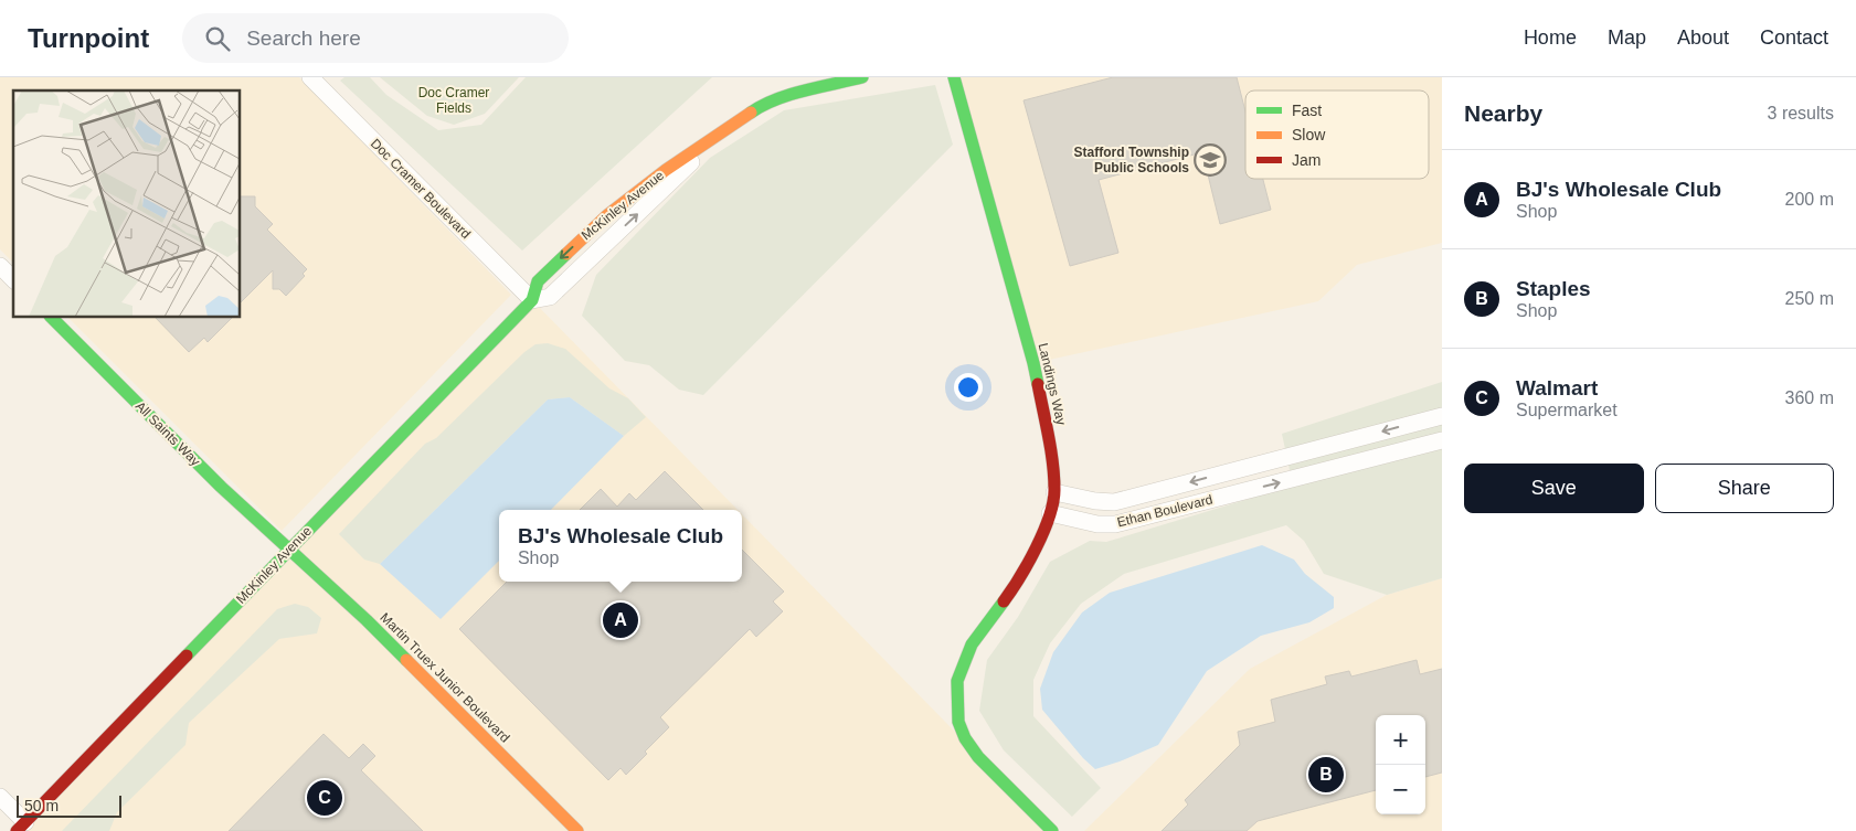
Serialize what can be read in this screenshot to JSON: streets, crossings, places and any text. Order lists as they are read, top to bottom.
{
  "streets": {
    "street": [
      "Doc Cramer Boulevard",
      "McKinley Avenue",
      "Landings Way",
      "All Saints Way",
      "Ethan Boulevard",
      "Martin Truex Junior Boulevard"
    ]
  },
  "crossings": [
    ["Doc Cramer Boulevard", "McKinley Avenue"],
    ["McKinley Avenue", "All Saints Way"],
    ["McKinley Avenue", "Martin Truex Junior Boulevard"],
    ["Landings Way", "Ethan Boulevard"],
    ["All Saints Way", "Martin Truex Junior Boulevard"]
  ],
  "parks": ["Doc Cramer Fields"],
  "places": {
    "school or university": ["Stafford Township Public Schools"]
  },
  "legend": ["Fast", "Slow", "Jam"],
  "scale_bar": "50 m",
  "page": {
    "header": "Turnpoint",
    "search": "Search here",
    "nav": [
      "Home",
      "Map",
      "About",
      "Contact"
    ],
    "heading": ["Nearby", "3 results"],
    "list": [
      {
        "mark": "A",
        "name": "BJ's Wholesale Club",
        "note": "Shop",
        "value": "200 m"
      },
      {
        "mark": "B",
        "name": "Staples",
        "note": "Shop",
        "value": "250 m"
      },
      {
        "mark": "C",
        "name": "Walmart",
        "note": "Supermarket",
        "value": "360 m"
      }
    ],
    "buttons": ["Save", "Share"],
    "popup": ["BJ's Wholesale Club", "Shop"],
    "pins": ["A", "B", "C"],
    "map_buttons": ["+", "−"],
    "scale": "50 m"
  }
}
